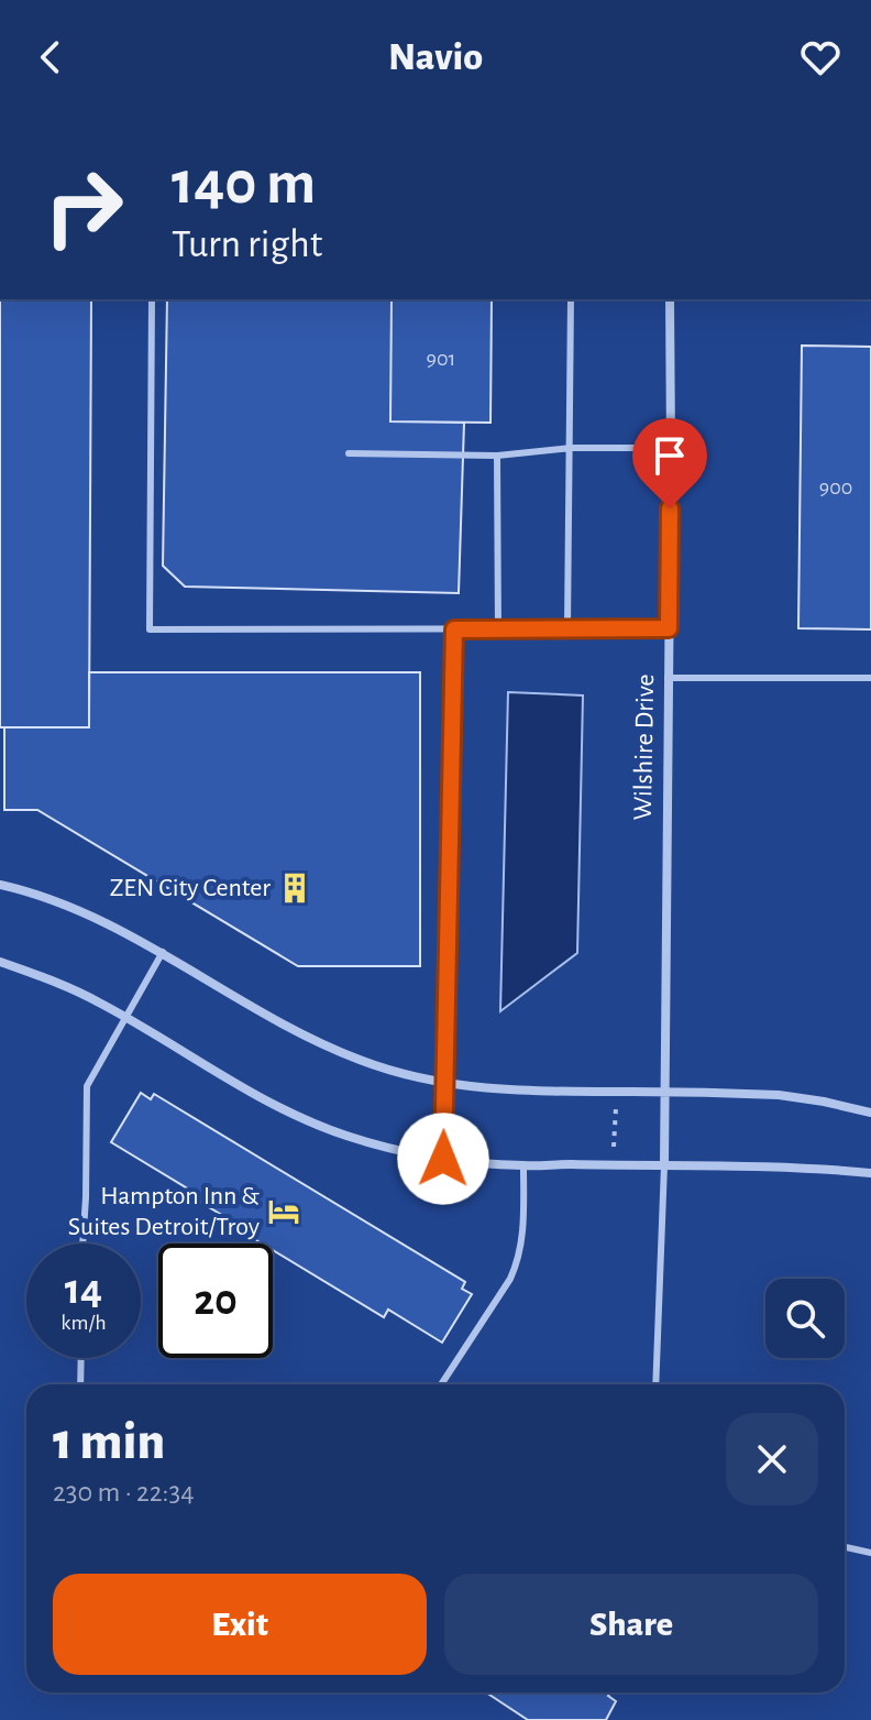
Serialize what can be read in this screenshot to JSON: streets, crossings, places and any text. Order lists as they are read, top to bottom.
{
  "streets": {
    "street": ["Wilshire Drive"]
  },
  "places": {
    "building": ["ZEN City Center"],
    "hotel": ["Hampton Inn & Suites Detroit/Troy"]
  },
  "house_numbers": ["901", "900"],
  "page": {
    "header": "Navio",
    "turn": ["140 m", "Turn right"],
    "speed": "14 km/h",
    "limit": "20",
    "heading": ["1 min", "230 m · 22:34"],
    "buttons": ["Exit", "Share"]
  }
}
